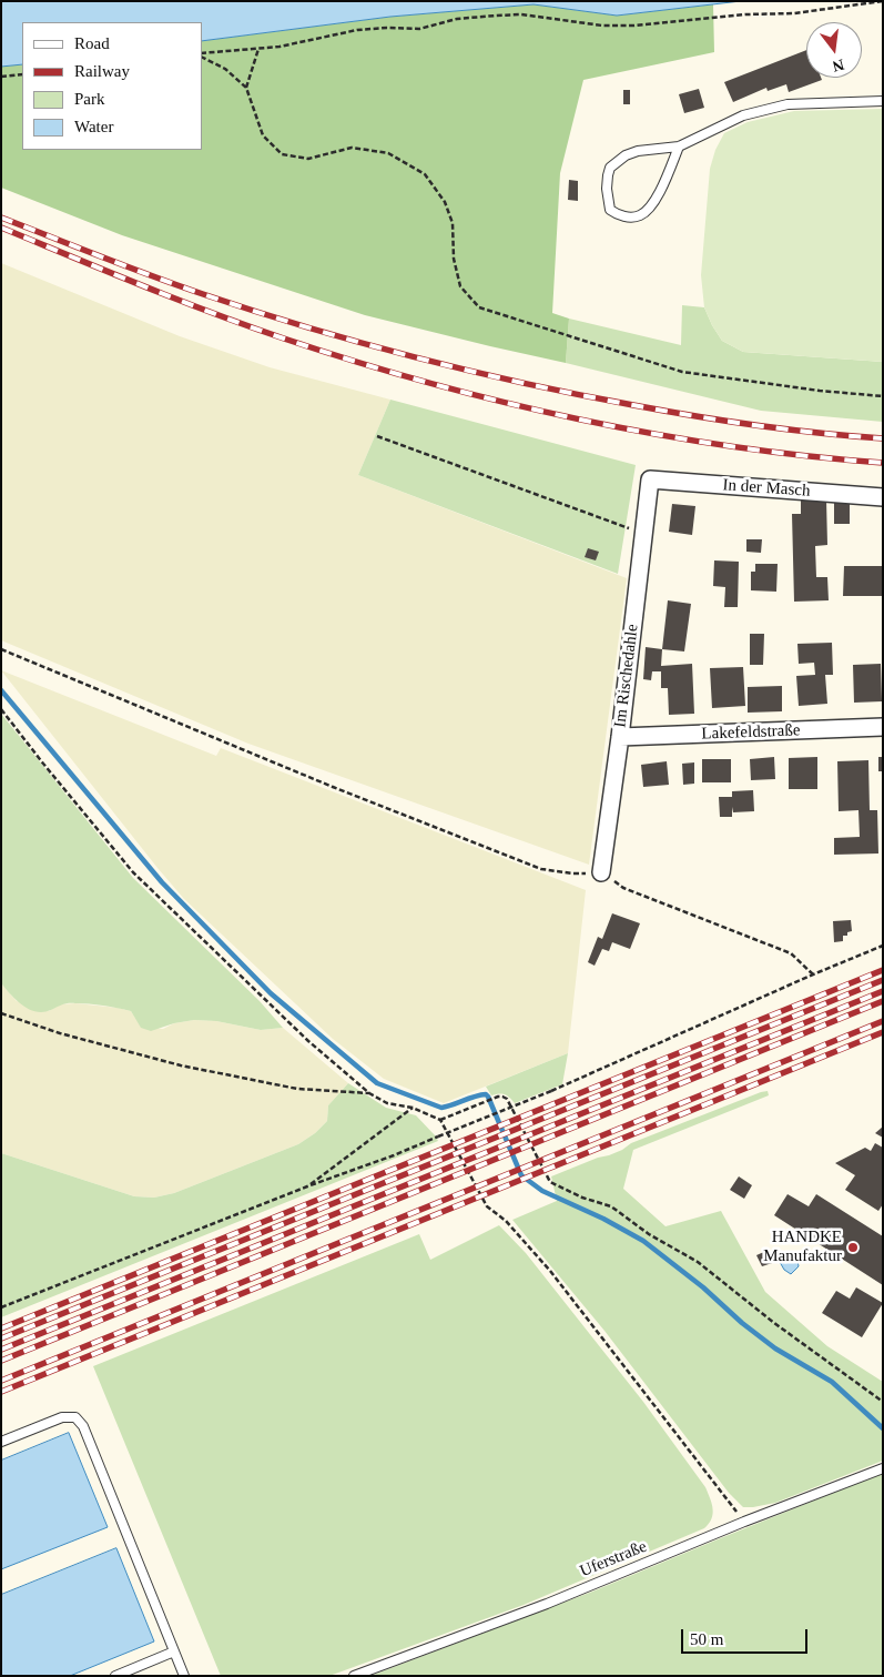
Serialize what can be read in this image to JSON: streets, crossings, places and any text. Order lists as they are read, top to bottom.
{
  "streets": {
    "street": ["In der Masch", "Im Rischedahle", "Lakefeldstraße"],
    "lane": ["Uferstraße"]
  },
  "crossings": [
    ["In der Masch", "Im Rischedahle"],
    ["Im Rischedahle", "Lakefeldstraße"]
  ],
  "places": ["HANDKE Manufaktur"],
  "legend": [
    "Road",
    "Railway",
    "Park",
    "Water"
  ],
  "scale_bar": "50 m",
  "north": "bottom"
}
